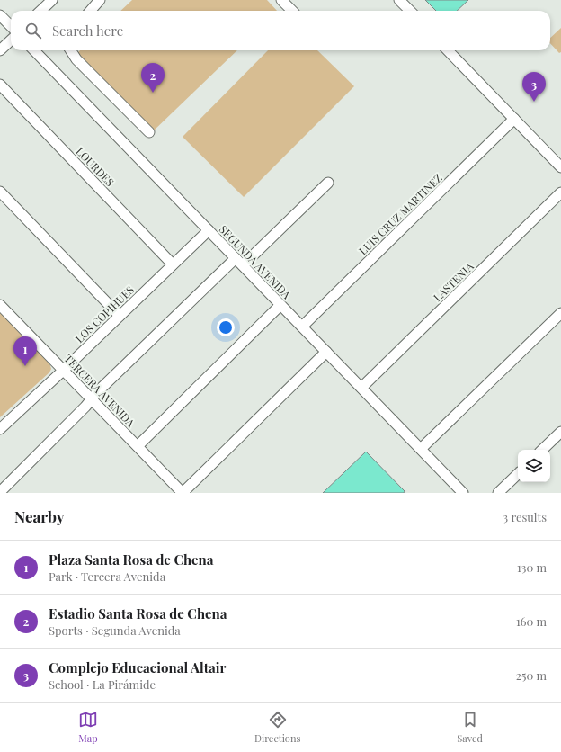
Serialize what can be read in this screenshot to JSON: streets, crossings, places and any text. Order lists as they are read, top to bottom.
{
  "streets": {
    "street": [
      "LOURDES",
      "LUIS CRUZ MARTINEZ",
      "SEGUNDA AVENIDA",
      "LASTENIA",
      "LOS COPIHUES",
      "TERCERA AVENIDA"
    ]
  },
  "crossings": [
    ["LOURDES", "LOS COPIHUES"],
    ["LUIS CRUZ MARTINEZ", "SEGUNDA AVENIDA"],
    ["SEGUNDA AVENIDA", "LASTENIA"],
    ["SEGUNDA AVENIDA", "LOS COPIHUES"],
    ["LOS COPIHUES", "TERCERA AVENIDA"]
  ],
  "page": {
    "search": "Search here",
    "pins": ["2", "3", "1"],
    "heading": ["Nearby", "3 results"],
    "list": [
      {
        "mark": "1",
        "name": "Plaza Santa Rosa de Chena",
        "note": "Park · Tercera Avenida",
        "value": "130 m"
      },
      {
        "mark": "2",
        "name": "Estadio Santa Rosa de Chena",
        "note": "Sports · Segunda Avenida",
        "value": "160 m"
      },
      {
        "mark": "3",
        "name": "Complejo Educacional Altair",
        "note": "School · La Pirámide",
        "value": "250 m"
      }
    ],
    "nav": ["Map", "Directions", "Saved"]
  }
}
